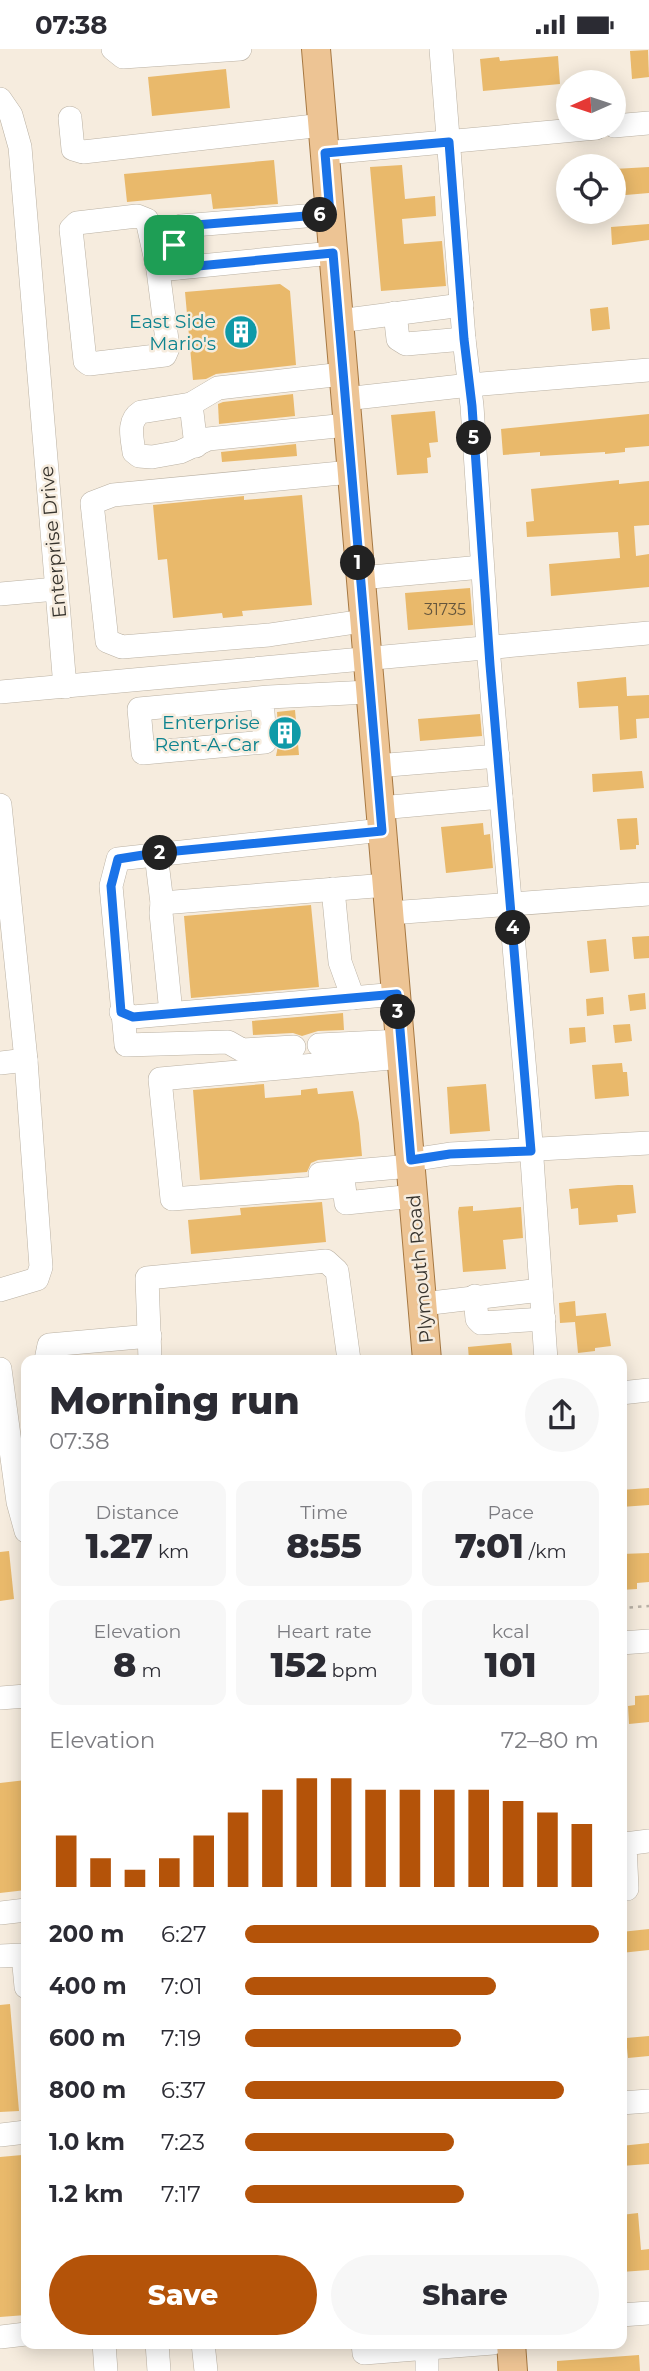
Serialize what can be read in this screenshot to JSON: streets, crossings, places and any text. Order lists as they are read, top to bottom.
{
  "streets": {
    "main road": ["Plymouth Road"],
    "street": ["Enterprise Drive"]
  },
  "places": {
    "building": ["East Side Mario's", "Enterprise Rent-A-Car"]
  },
  "house_numbers": ["31735"],
  "north": "left",
  "page": {
    "status": "07:38",
    "pins": [
      "6",
      "5",
      "1",
      "2",
      "4",
      "3"
    ],
    "heading": ["Morning run", "07:38"],
    "stats": [
      ["Distance", "1.27 km"],
      ["Time", "8:55"],
      ["Pace", "7:01 /km"],
      ["Elevation", "8 m"],
      ["Heart rate", "152 bpm"],
      ["kcal", "101"]
    ],
    "chart": ["Elevation", "72–80 m"],
    "list": [
      {
        "name": "200 m",
        "note": "6:27"
      },
      {
        "name": "400 m",
        "note": "7:01"
      },
      {
        "name": "600 m",
        "note": "7:19"
      },
      {
        "name": "800 m",
        "note": "6:37"
      },
      {
        "name": "1.0 km",
        "note": "7:23"
      },
      {
        "name": "1.2 km",
        "note": "7:17"
      }
    ],
    "buttons": ["Save", "Share"]
  }
}
